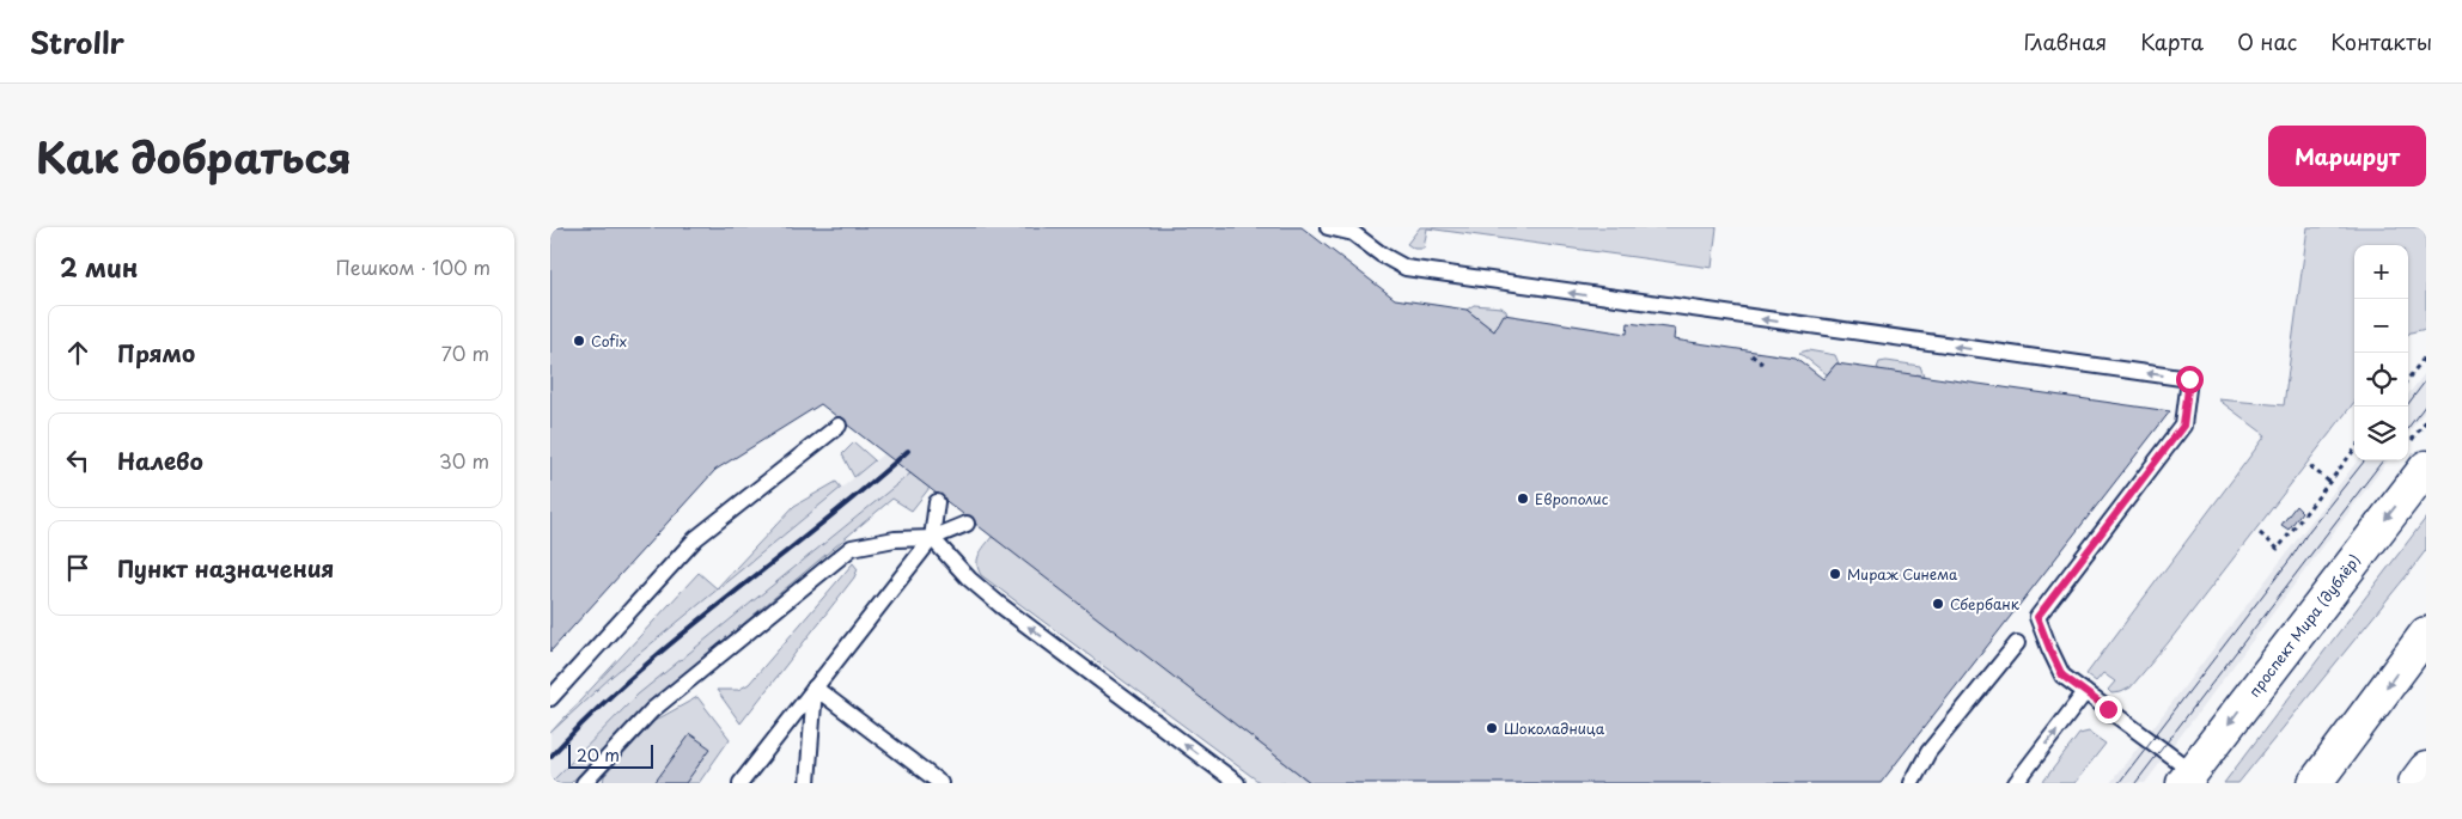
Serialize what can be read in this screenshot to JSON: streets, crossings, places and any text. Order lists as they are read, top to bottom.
{
  "streets": {
    "main road": ["проспект Мира (дублёр)"]
  },
  "places": [
    "Cofix",
    "Европолис",
    "Мираж Синема",
    "Сбербанк",
    "Шоколадница"
  ],
  "scale_bar": "20 m",
  "page": {
    "header": "Strollr",
    "nav": [
      "Главная",
      "Карта",
      "О нас",
      "Контакты"
    ],
    "title": "Как добраться",
    "buttons": "Маршрут",
    "heading": ["2 мин", "Пешком · 100 m"],
    "map_buttons": ["+", "−"],
    "list": [
      ["Прямо", "70 m"],
      ["Налево", "30 m"],
      "Пункт назначения"
    ],
    "scale": "20 m"
  }
}
